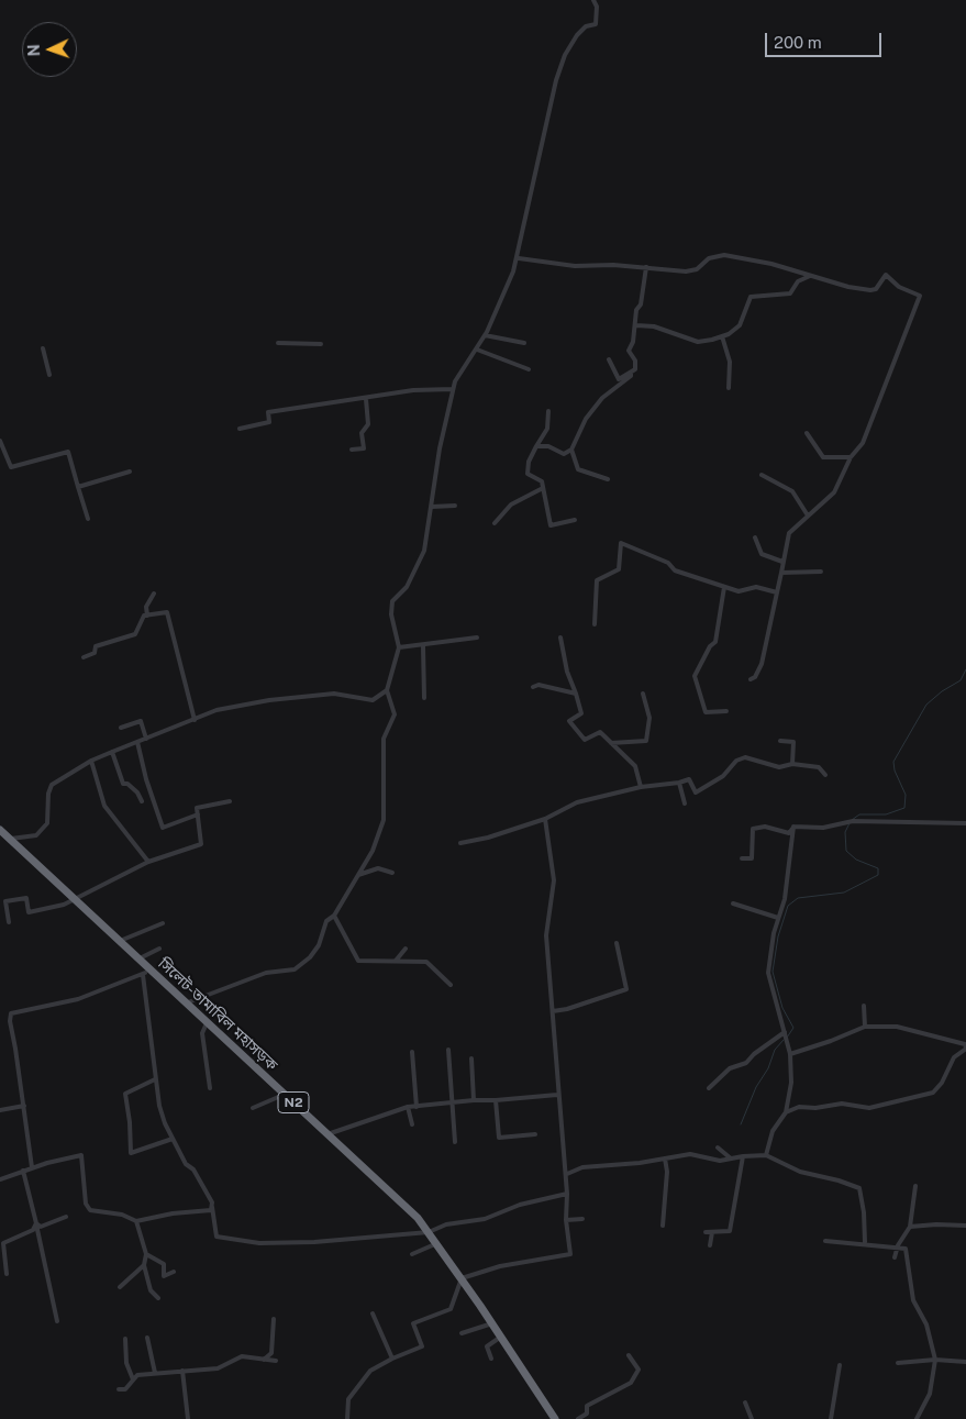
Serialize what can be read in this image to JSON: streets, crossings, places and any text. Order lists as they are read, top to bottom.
{
  "streets": {
    "highway": ["সিলেট-তামাবিল মহাসড়ক", "N2"]
  },
  "scale_bar": "200 m",
  "north": "left"
}
